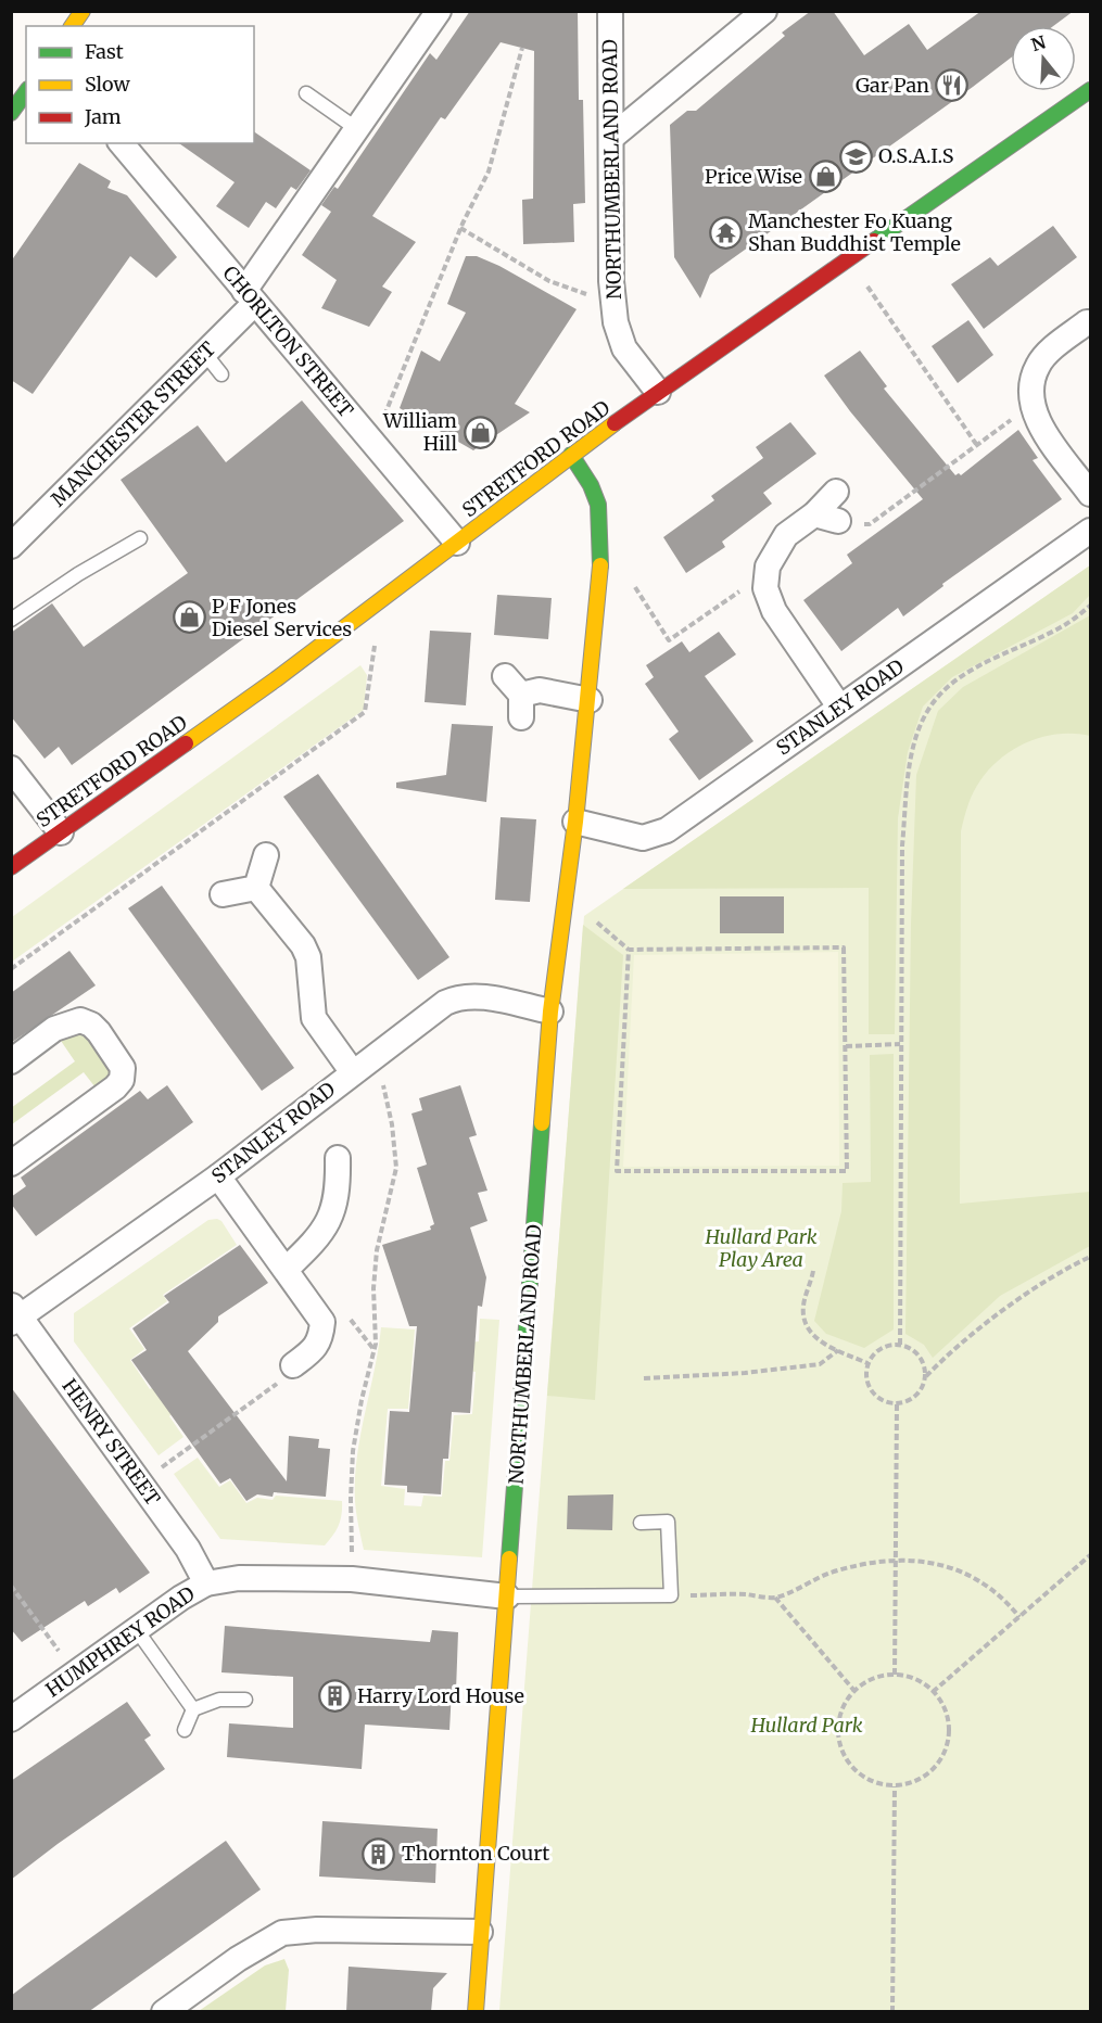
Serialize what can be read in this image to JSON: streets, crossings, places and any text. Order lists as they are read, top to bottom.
{
  "streets": {
    "main road": ["NORTHUMBERLAND ROAD", "STRETFORD ROAD"],
    "street": [
      "CHORLTON STREET",
      "MANCHESTER STREET",
      "STANLEY ROAD",
      "HENRY STREET",
      "HUMPHREY ROAD"
    ]
  },
  "crossings": [
    ["NORTHUMBERLAND ROAD", "STRETFORD ROAD"],
    ["NORTHUMBERLAND ROAD", "STANLEY ROAD"],
    ["NORTHUMBERLAND ROAD", "HUMPHREY ROAD"],
    ["CHORLTON STREET", "MANCHESTER STREET"],
    ["CHORLTON STREET", "STRETFORD ROAD"],
    ["STANLEY ROAD", "HENRY STREET"],
    ["HENRY STREET", "HUMPHREY ROAD"]
  ],
  "parks": ["Hullard Park Play Area", "Hullard Park"],
  "places": {
    "restaurant": ["Gar Pan"],
    "school or university": ["O.S.A.I.S"],
    "shop": ["Price Wise", "William Hill", "P F Jones Diesel Services"],
    "temple": ["Manchester Fo Kuang Shan Buddhist Temple"],
    "building": ["Harry Lord House", "Thornton Court"]
  },
  "legend": ["Fast", "Slow", "Jam"],
  "north": "top"
}
